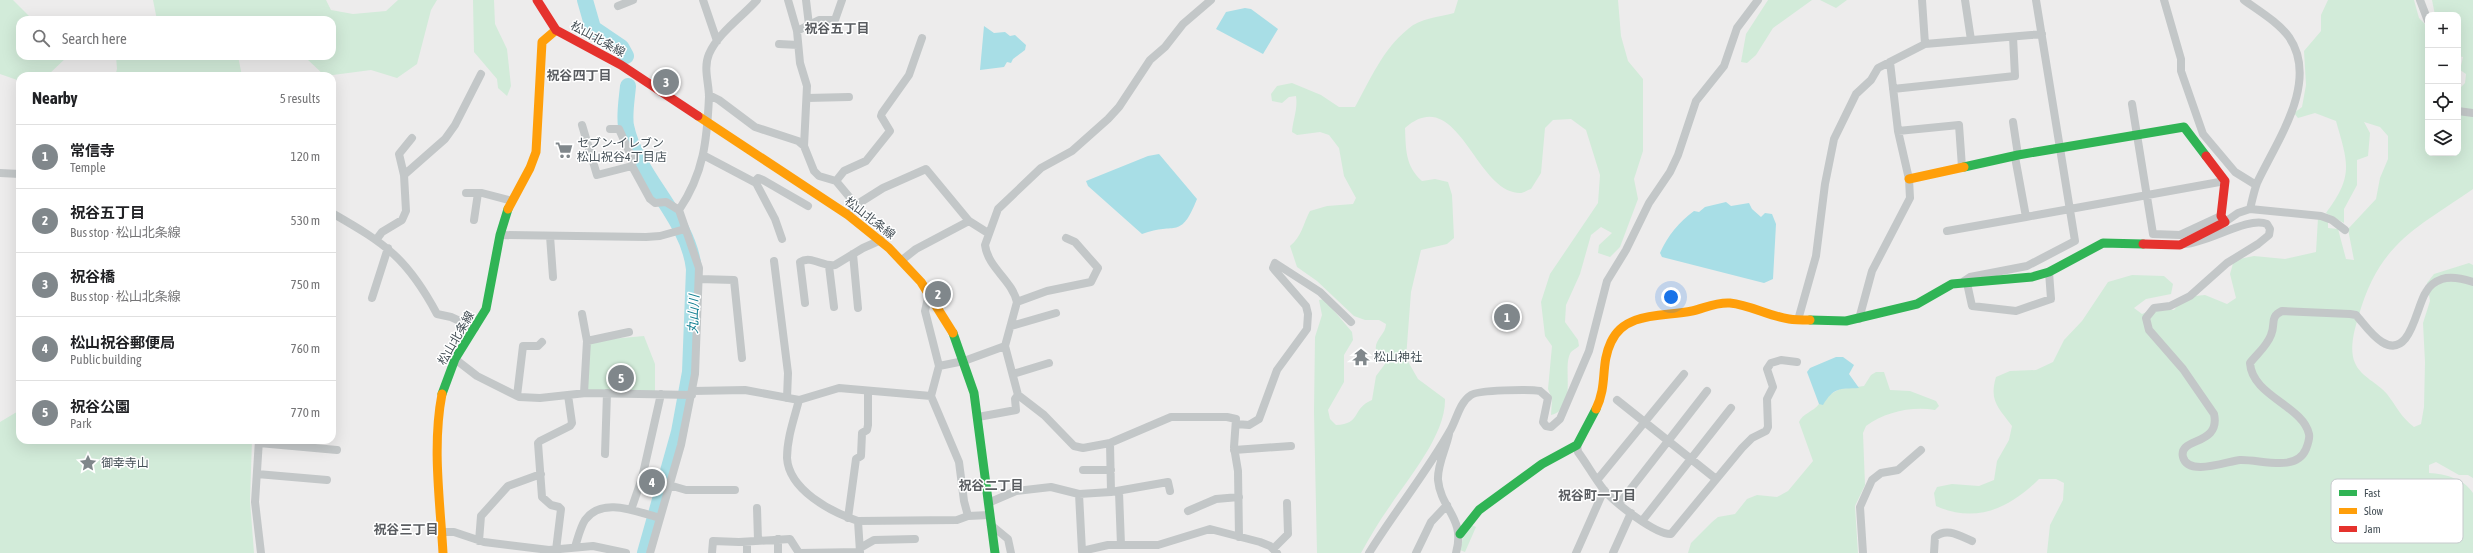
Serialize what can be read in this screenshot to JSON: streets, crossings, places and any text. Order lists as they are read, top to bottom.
{
  "streets": {
    "main road": ["松山北条線"]
  },
  "districts": [
    "祝谷五丁目",
    "祝谷四丁目",
    "祝谷二丁目",
    "祝谷町一丁目",
    "祝谷三丁目"
  ],
  "water": ["丸山川"],
  "places": {
    "supermarket": ["セブン-イレブン 松山祝谷4丁目店"],
    "temple": ["松山神社"],
    "place": ["御幸寺山"]
  },
  "legend": ["Fast", "Slow", "Jam"],
  "page": {
    "map_buttons": ["+", "−"],
    "search": "Search here",
    "pins": [
      "3",
      "2",
      "1",
      "5",
      "4"
    ],
    "heading": ["Nearby", "5 results"],
    "list": [
      {
        "mark": "1",
        "name": "常信寺",
        "note": "Temple",
        "value": "120 m"
      },
      {
        "mark": "2",
        "name": "祝谷五丁目",
        "note": "Bus stop · 松山北条線",
        "value": "530 m"
      },
      {
        "mark": "3",
        "name": "祝谷橋",
        "note": "Bus stop · 松山北条線",
        "value": "750 m"
      },
      {
        "mark": "4",
        "name": "松山祝谷郵便局",
        "note": "Public building",
        "value": "760 m"
      },
      {
        "mark": "5",
        "name": "祝谷公園",
        "note": "Park",
        "value": "770 m"
      }
    ]
  }
}
